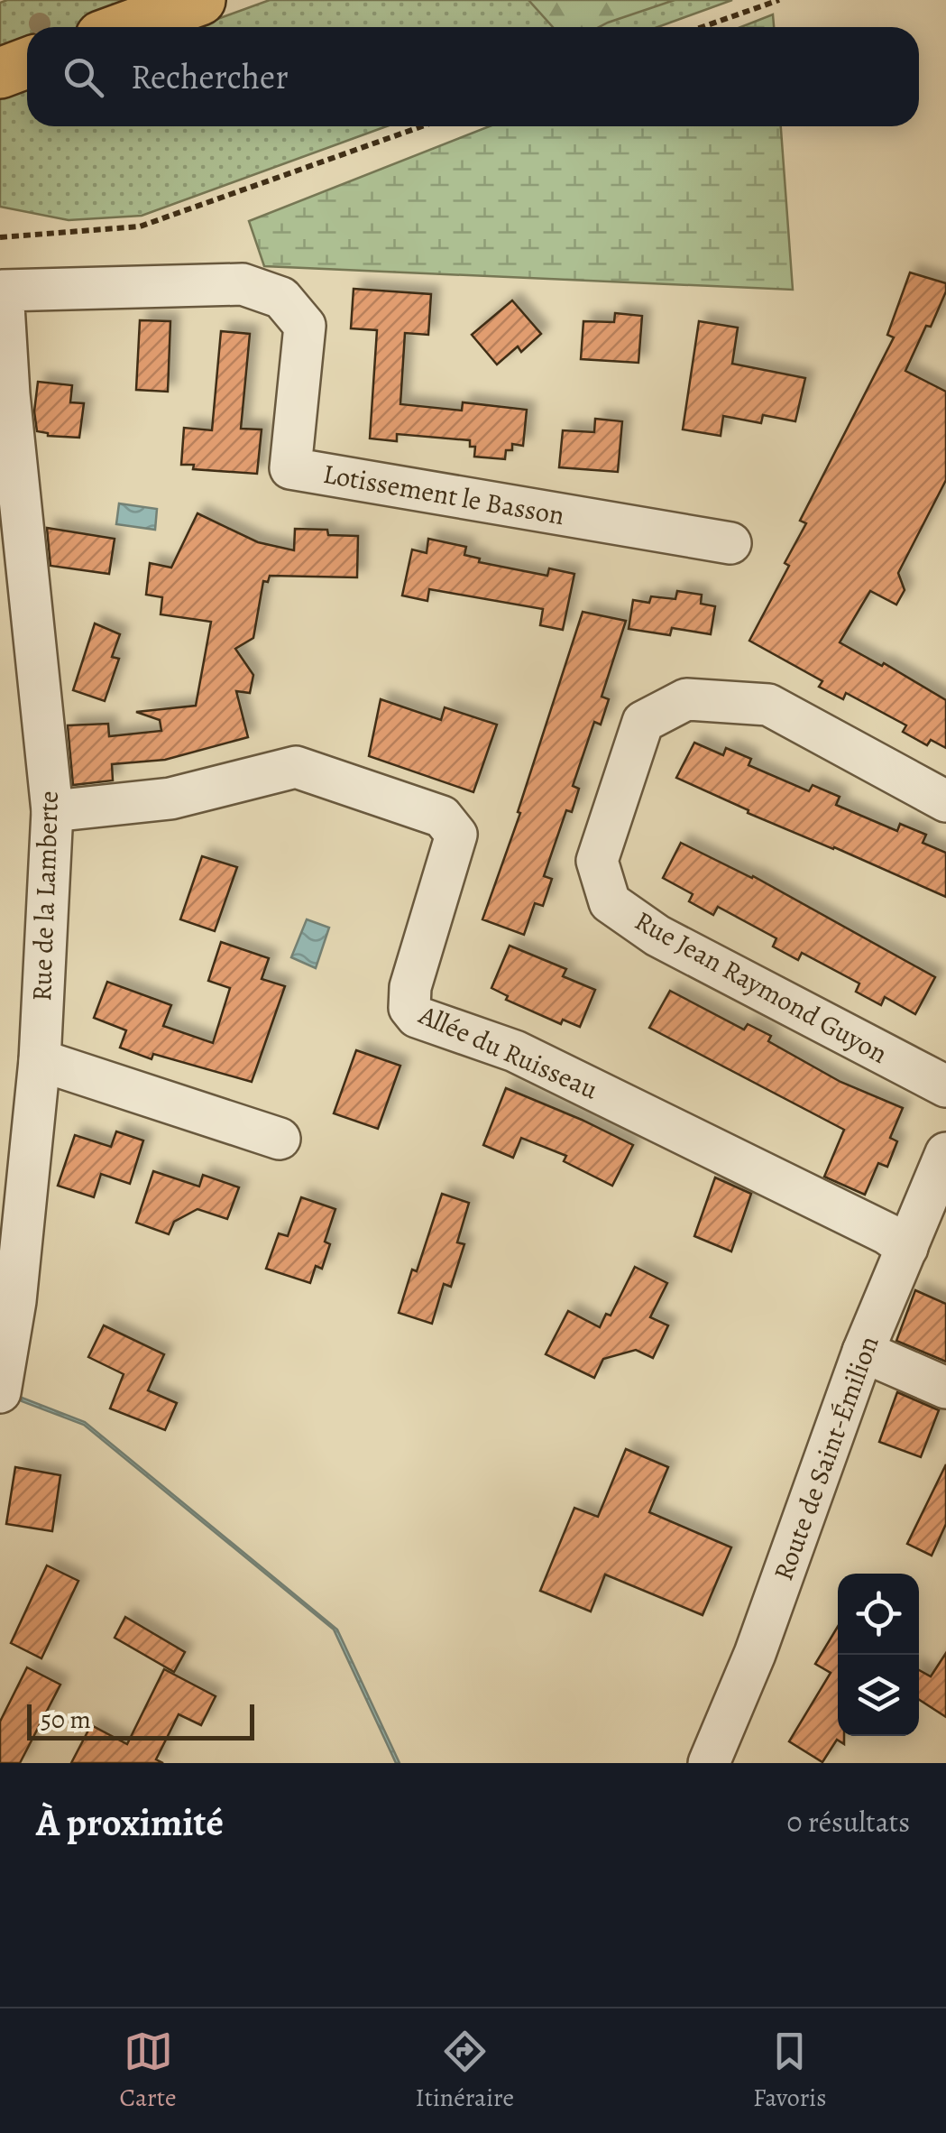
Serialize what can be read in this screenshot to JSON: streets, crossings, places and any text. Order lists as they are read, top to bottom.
{
  "streets": {
    "street": [
      "Lotissement le Basson",
      "Rue de la Lamberte",
      "Rue Jean Raymond Guyon",
      "Allée du Ruisseau",
      "Route de Saint-Émilion"
    ]
  },
  "crossings": [
    ["Lotissement le Basson", "Rue de la Lamberte"],
    ["Rue de la Lamberte", "Allée du Ruisseau"],
    ["Allée du Ruisseau", "Route de Saint-Émilion"]
  ],
  "scale_bar": "50 m",
  "page": {
    "search": "Rechercher",
    "scale": "50 m",
    "heading": ["À proximité", "0 résultats"],
    "nav": ["Carte", "Itinéraire", "Favoris"]
  }
}
